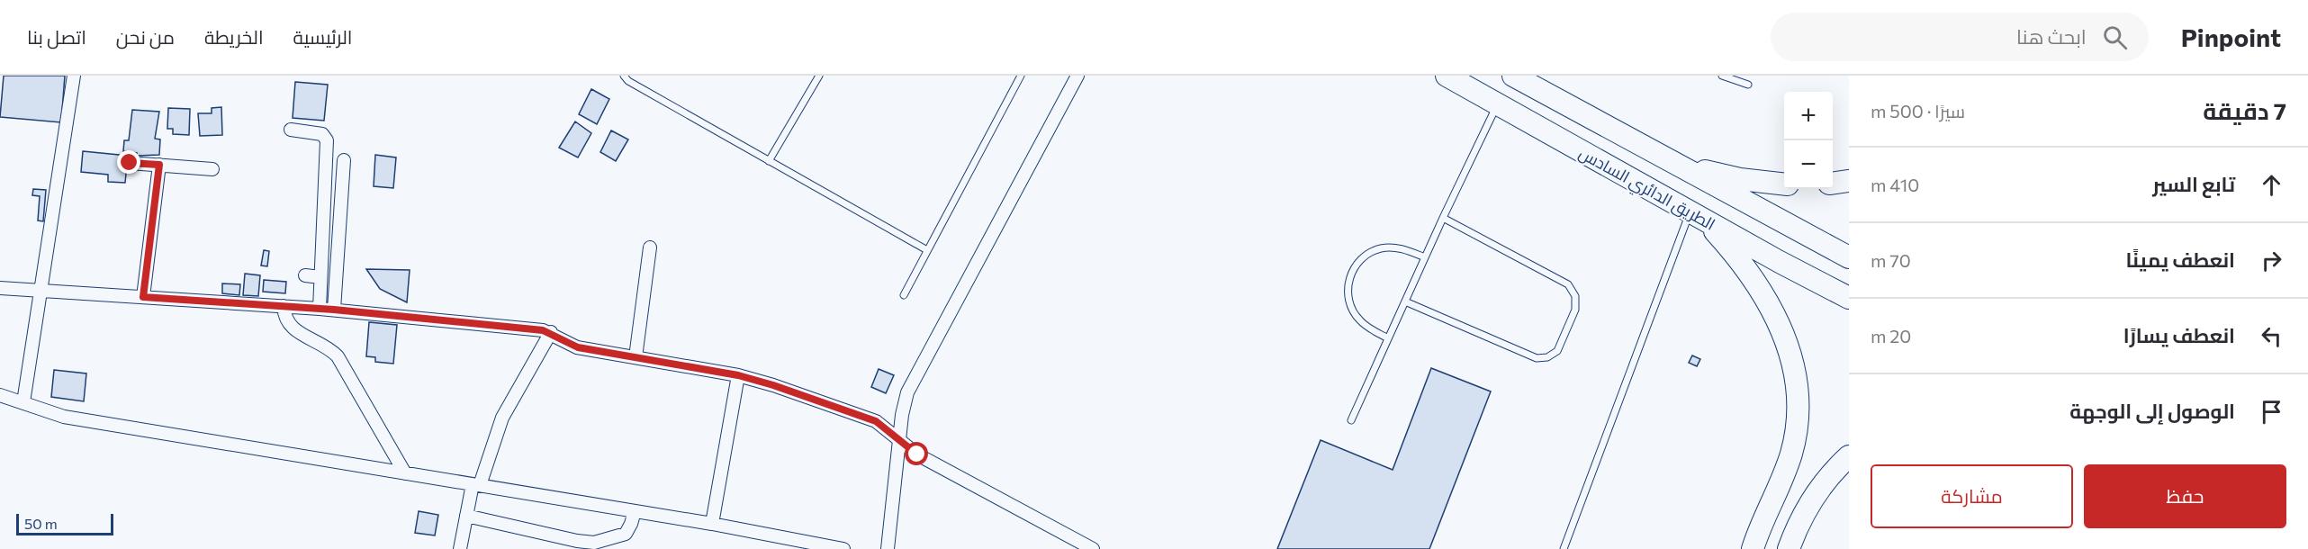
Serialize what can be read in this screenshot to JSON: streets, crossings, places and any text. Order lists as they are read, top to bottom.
{
  "streets": {
    "highway": ["الطريق الدائري السادس"]
  },
  "scale_bar": "50 m",
  "page": {
    "header": "Pinpoint",
    "search": "ابحث هنا",
    "nav": [
      "الرئيسية",
      "الخريطة",
      "من نحن",
      "اتصل بنا"
    ],
    "heading": ["7 دقيقة", "سيرًا · 500 m"],
    "map_buttons": ["+", "−"],
    "list": [
      ["تابع السير", "410 m"],
      ["انعطف يمينًا", "70 m"],
      ["انعطف يسارًا", "20 m"],
      "الوصول إلى الوجهة"
    ],
    "buttons": ["حفظ", "مشاركة"],
    "scale": "50 m"
  }
}
